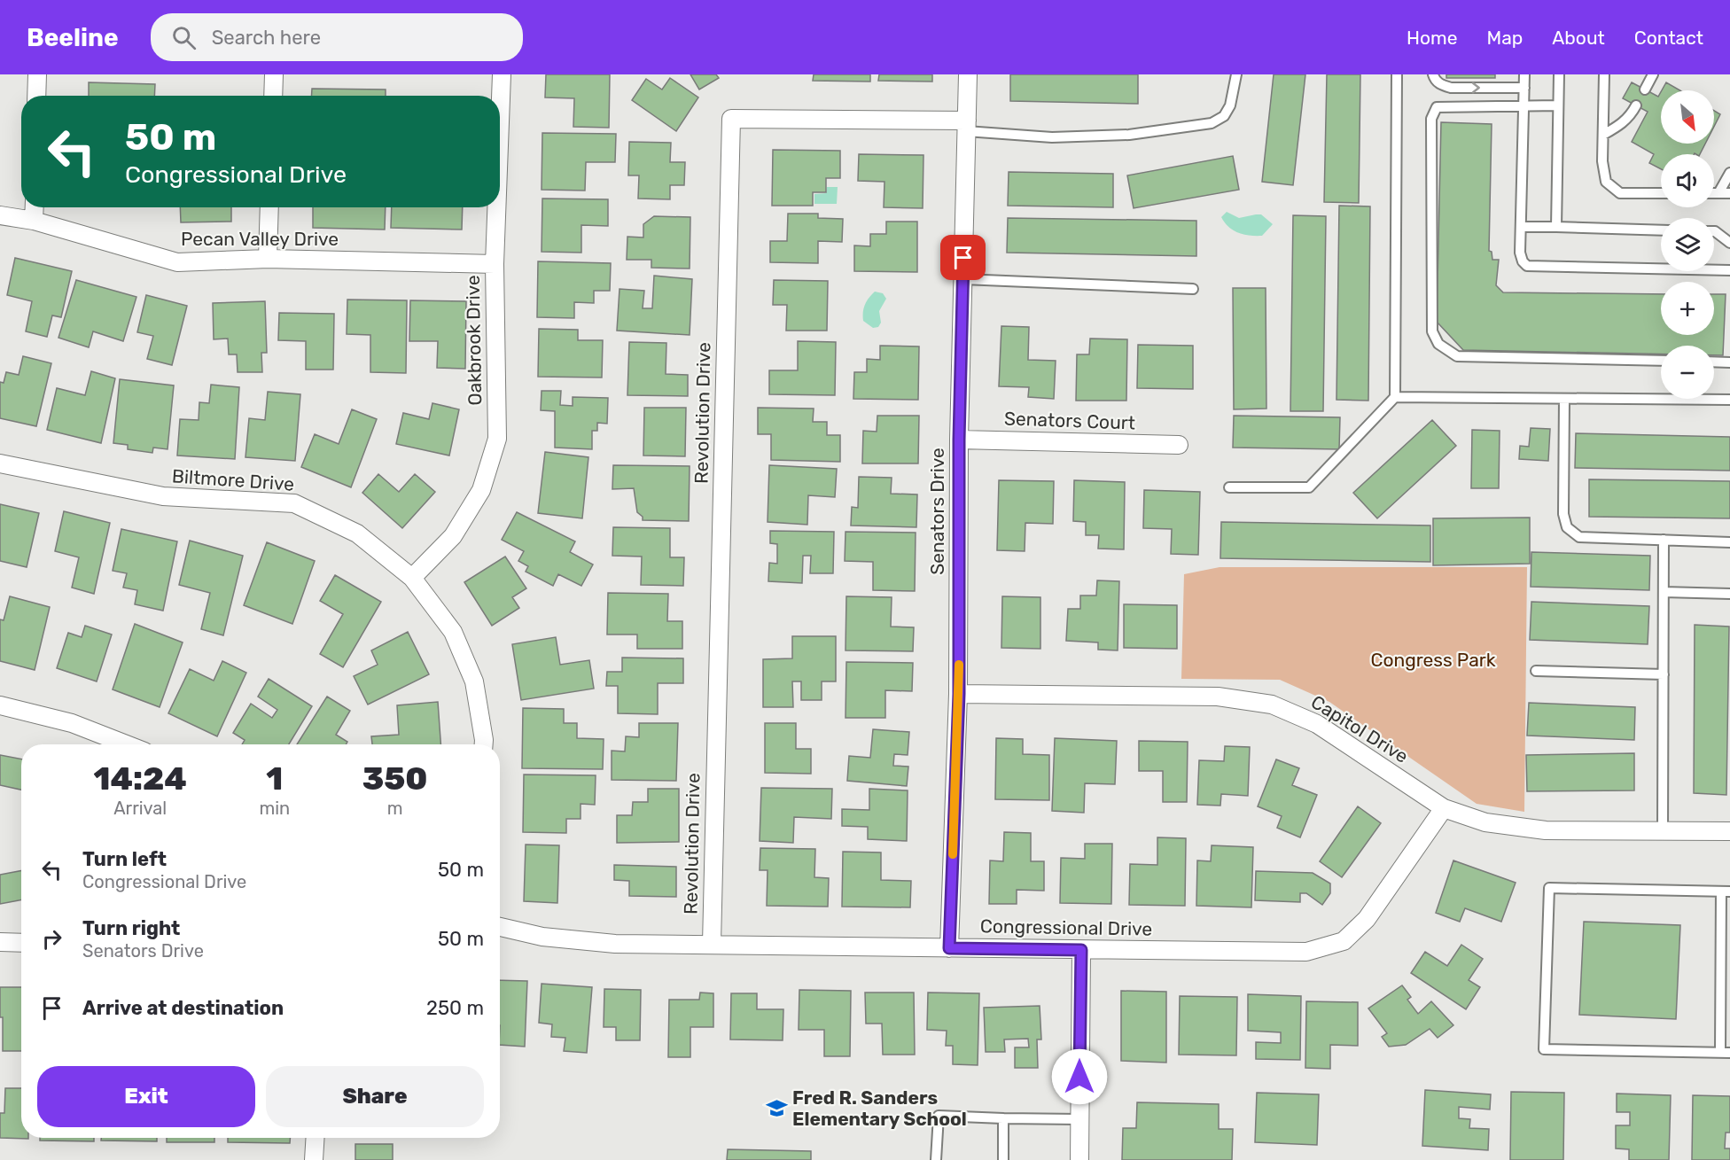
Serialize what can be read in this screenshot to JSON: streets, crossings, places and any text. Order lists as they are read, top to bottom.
{
  "streets": {
    "street": [
      "Pecan Valley Drive",
      "Oakbrook Drive",
      "Revolution Drive",
      "Senators Court",
      "Biltmore Drive",
      "Senators Drive",
      "Capitol Drive",
      "Congressional Drive"
    ]
  },
  "crossings": [
    ["Pecan Valley Drive", "Oakbrook Drive"],
    ["Oakbrook Drive", "Biltmore Drive"],
    ["Revolution Drive", "Senators Drive"],
    ["Revolution Drive", "Congressional Drive"],
    ["Senators Court", "Senators Drive"],
    ["Senators Drive", "Capitol Drive"],
    ["Senators Drive", "Congressional Drive"],
    ["Capitol Drive", "Congressional Drive"]
  ],
  "parks": ["Congress Park"],
  "places": {
    "school or university": ["Fred R. Sanders Elementary School"]
  },
  "north": "bottom right",
  "page": {
    "header": "Beeline",
    "search": "Search here",
    "nav": [
      "Home",
      "Map",
      "About",
      "Contact"
    ],
    "map_buttons": ["+", "−"],
    "turn": ["50 m", "Congressional Drive"],
    "eta": [
      "14:24",
      "Arrival",
      "1",
      "min",
      "350",
      "m"
    ],
    "list": [
      {
        "name": "Turn left",
        "note": "Congressional Drive",
        "value": "50 m"
      },
      {
        "name": "Turn right",
        "note": "Senators Drive",
        "value": "50 m"
      },
      {
        "name": "Arrive at destination",
        "value": "250 m"
      }
    ],
    "buttons": ["Exit", "Share"]
  }
}
